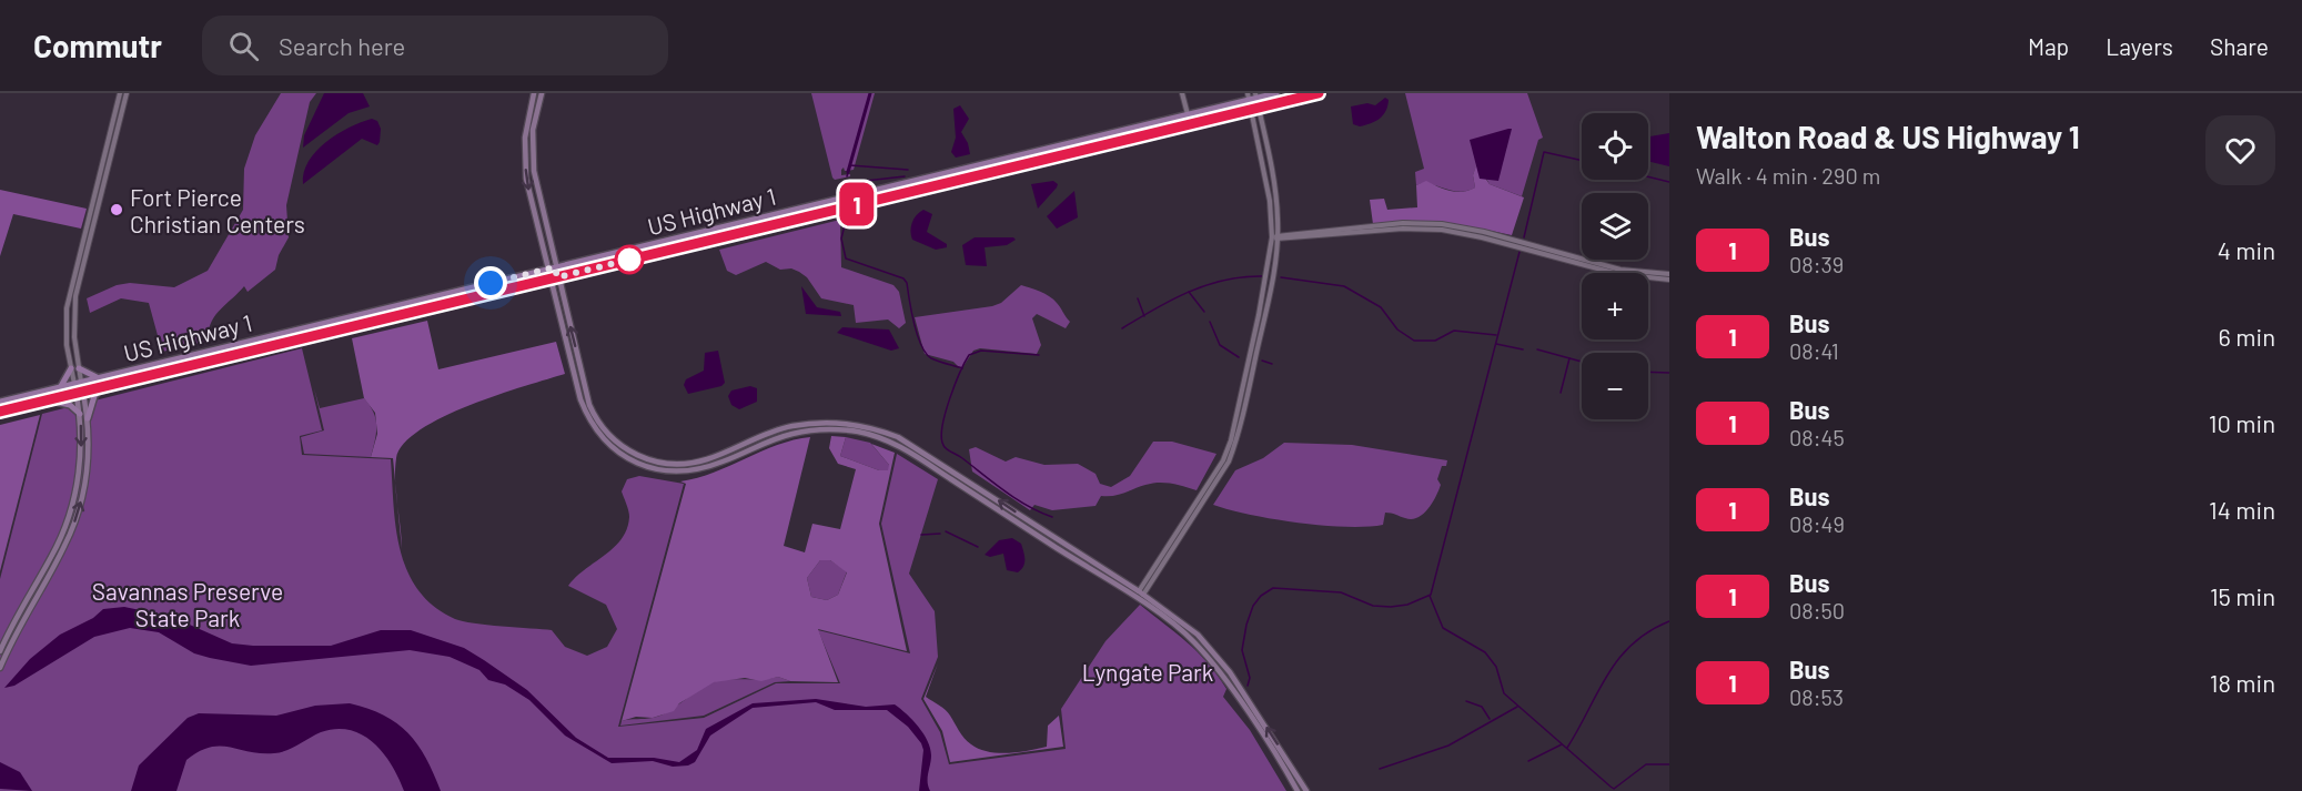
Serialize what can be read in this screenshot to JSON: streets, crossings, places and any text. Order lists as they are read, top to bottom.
{
  "streets": {
    "main road": ["US Highway 1"]
  },
  "parks": ["Savannas Preserve State Park", "Lyngate Park"],
  "places": ["Fort Pierce Christian Centers"],
  "lines": ["bus line 1"],
  "page": {
    "header": "Commutr",
    "search": "Search here",
    "nav": ["Map", "Layers", "Share"],
    "on_map": "1",
    "heading": ["Walton Road & US Highway 1", "Walk · 4 min · 290 m"],
    "map_buttons": ["+", "−"],
    "list": [
      {
        "mark": "1",
        "name": "Bus",
        "note": "08:39",
        "value": "4 min"
      },
      {
        "mark": "1",
        "name": "Bus",
        "note": "08:41",
        "value": "6 min"
      },
      {
        "mark": "1",
        "name": "Bus",
        "note": "08:45",
        "value": "10 min"
      },
      {
        "mark": "1",
        "name": "Bus",
        "note": "08:49",
        "value": "14 min"
      },
      {
        "mark": "1",
        "name": "Bus",
        "note": "08:50",
        "value": "15 min"
      },
      {
        "mark": "1",
        "name": "Bus",
        "note": "08:53",
        "value": "18 min"
      }
    ]
  }
}
